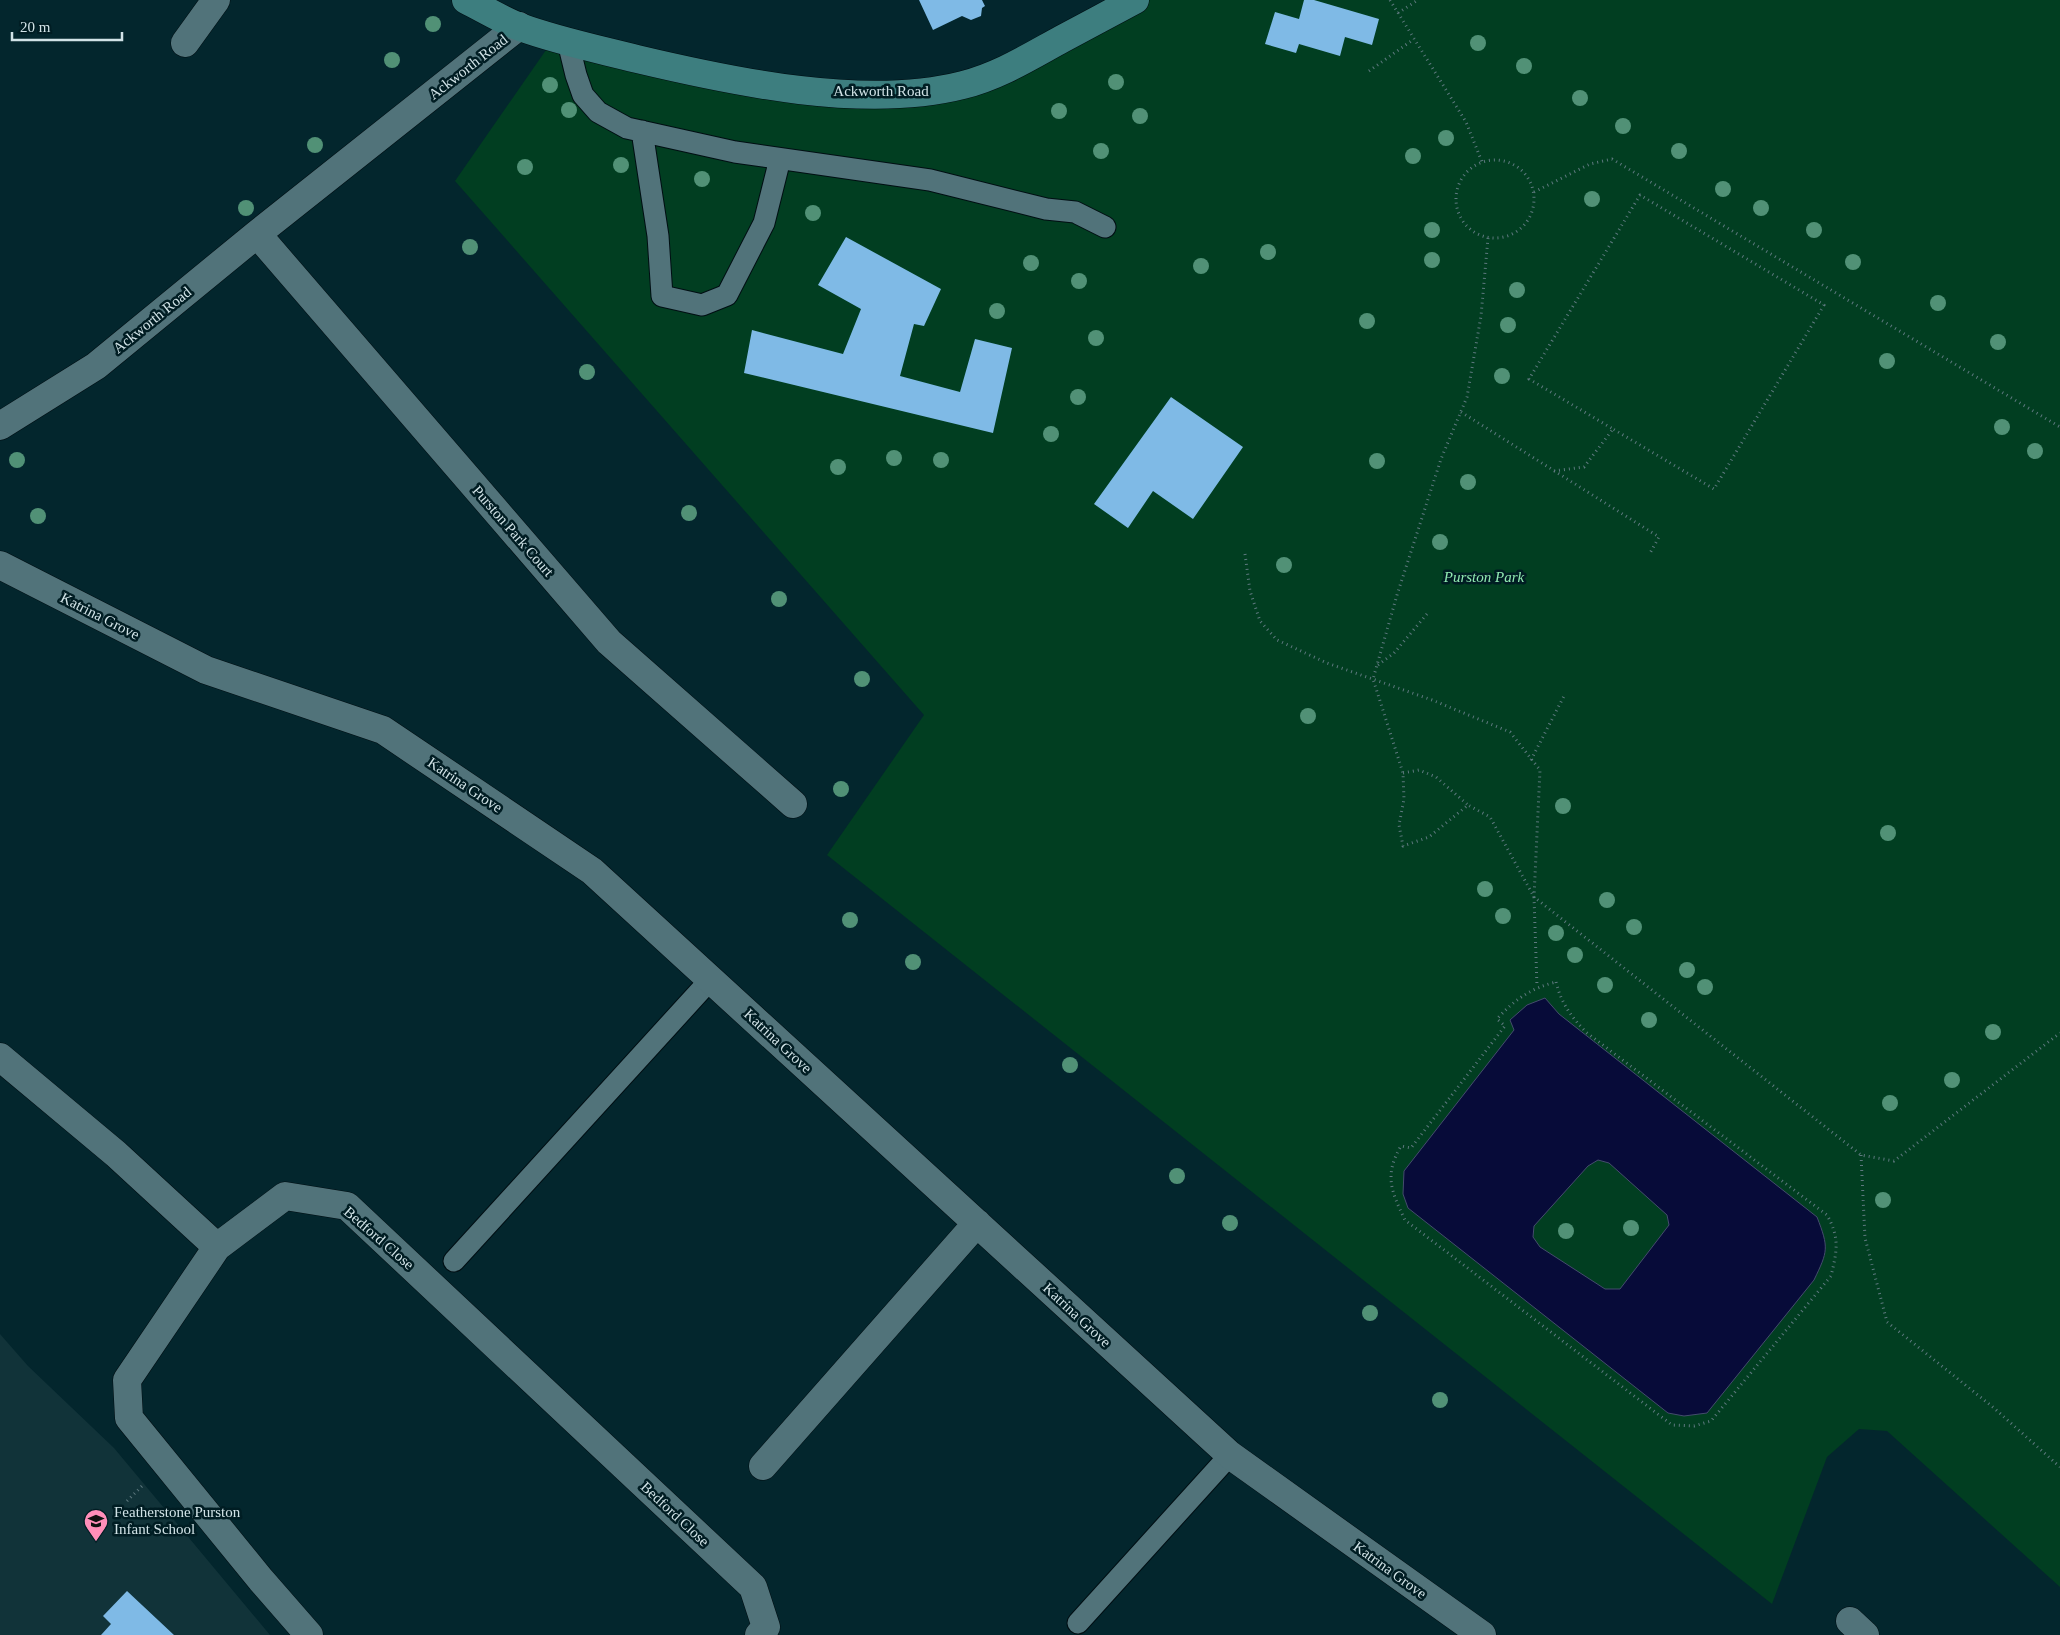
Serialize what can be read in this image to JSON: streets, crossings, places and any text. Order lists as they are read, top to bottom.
{
  "streets": {
    "main road": ["Ackworth Road"],
    "street": ["Purston Park Court", "Katrina Grove", "Bedford Close"]
  },
  "crossings": [
    ["Ackworth Road", "Purston Park Court"]
  ],
  "parks": ["Purston Park"],
  "places": {
    "school or university": ["Featherstone Purston Infant School"]
  },
  "scale_bar": "20 m"
}
